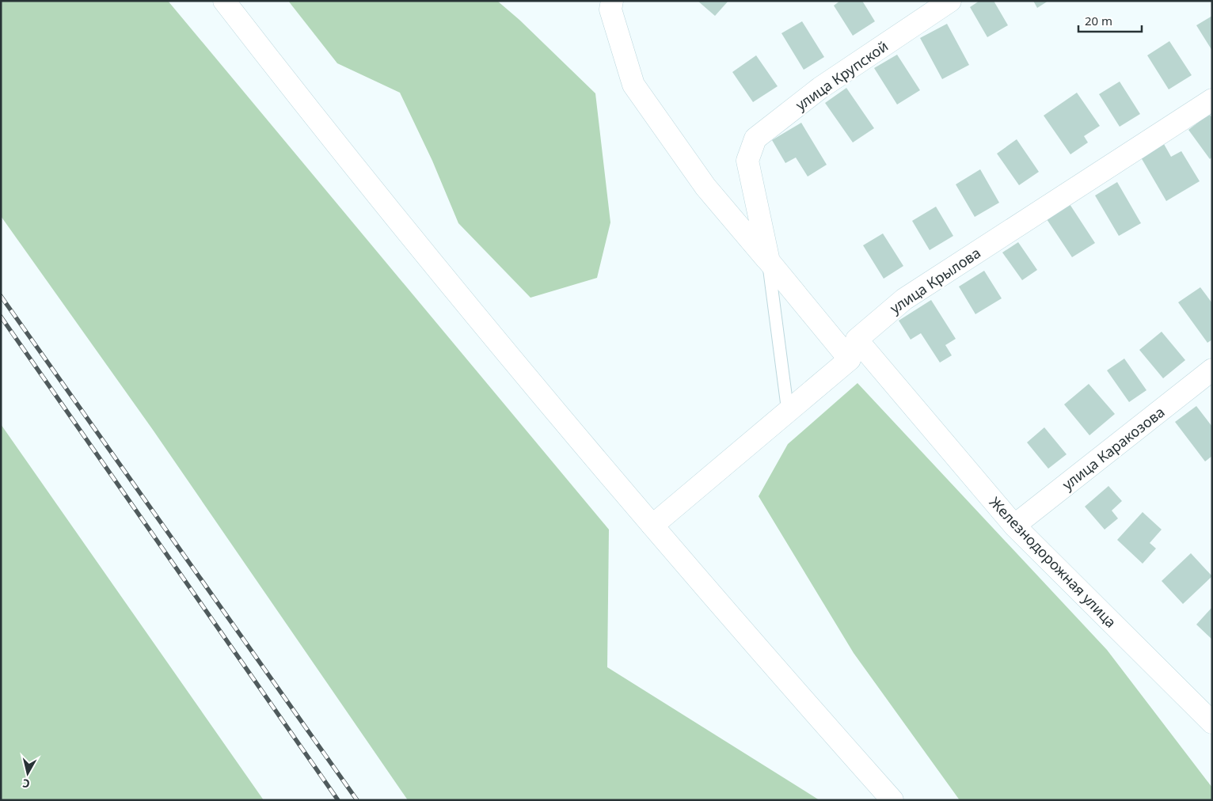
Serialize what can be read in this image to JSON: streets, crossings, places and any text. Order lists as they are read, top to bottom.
{
  "streets": {
    "street": [
      "улица Крупской",
      "улица Крылова",
      "улица Каракозова",
      "Железнодорожная улица"
    ]
  },
  "crossings": [
    ["улица Крылова", "Железнодорожная улица"],
    ["улица Каракозова", "Железнодорожная улица"]
  ],
  "scale_bar": "20 m",
  "north": "bottom"
}
